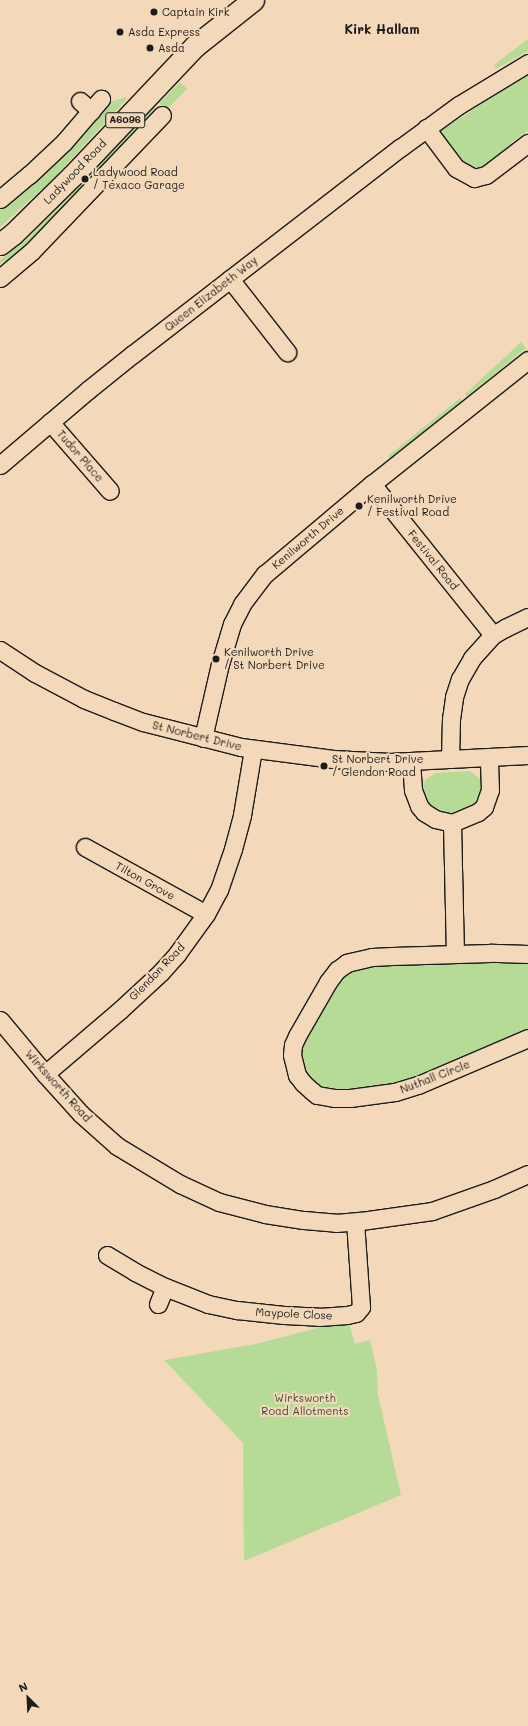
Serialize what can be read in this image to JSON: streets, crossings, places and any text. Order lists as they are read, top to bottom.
{
  "streets": {
    "main road": ["A6096", "Ladywood Road"],
    "street": [
      "Queen Elizabeth Way",
      "Tudor Place",
      "Kenilworth Drive",
      "Festival Road",
      "St Norbert Drive",
      "Tilton Grove",
      "Glendon Road",
      "Nuthall Circle",
      "Wirksworth Road",
      "Maypole Close"
    ]
  },
  "crossings": [
    ["Queen Elizabeth Way", "Tudor Place"],
    ["Kenilworth Drive", "Festival Road"],
    ["Kenilworth Drive", "St Norbert Drive"],
    ["St Norbert Drive", "Glendon Road"],
    ["Tilton Grove", "Glendon Road"],
    ["Glendon Road", "Wirksworth Road"],
    ["Wirksworth Road", "Maypole Close"]
  ],
  "districts": ["Kirk Hallam"],
  "parks": ["Wirksworth Road Allotments"],
  "places": [
    "Captain Kirk",
    "Asda Express",
    "Asda",
    "Ladywood Road / Texaco Garage",
    "Kenilworth Drive / Festival Road",
    "Kenilworth Drive / St Norbert Drive",
    "St Norbert Drive / Glendon Road"
  ],
  "north": "top left"
}
